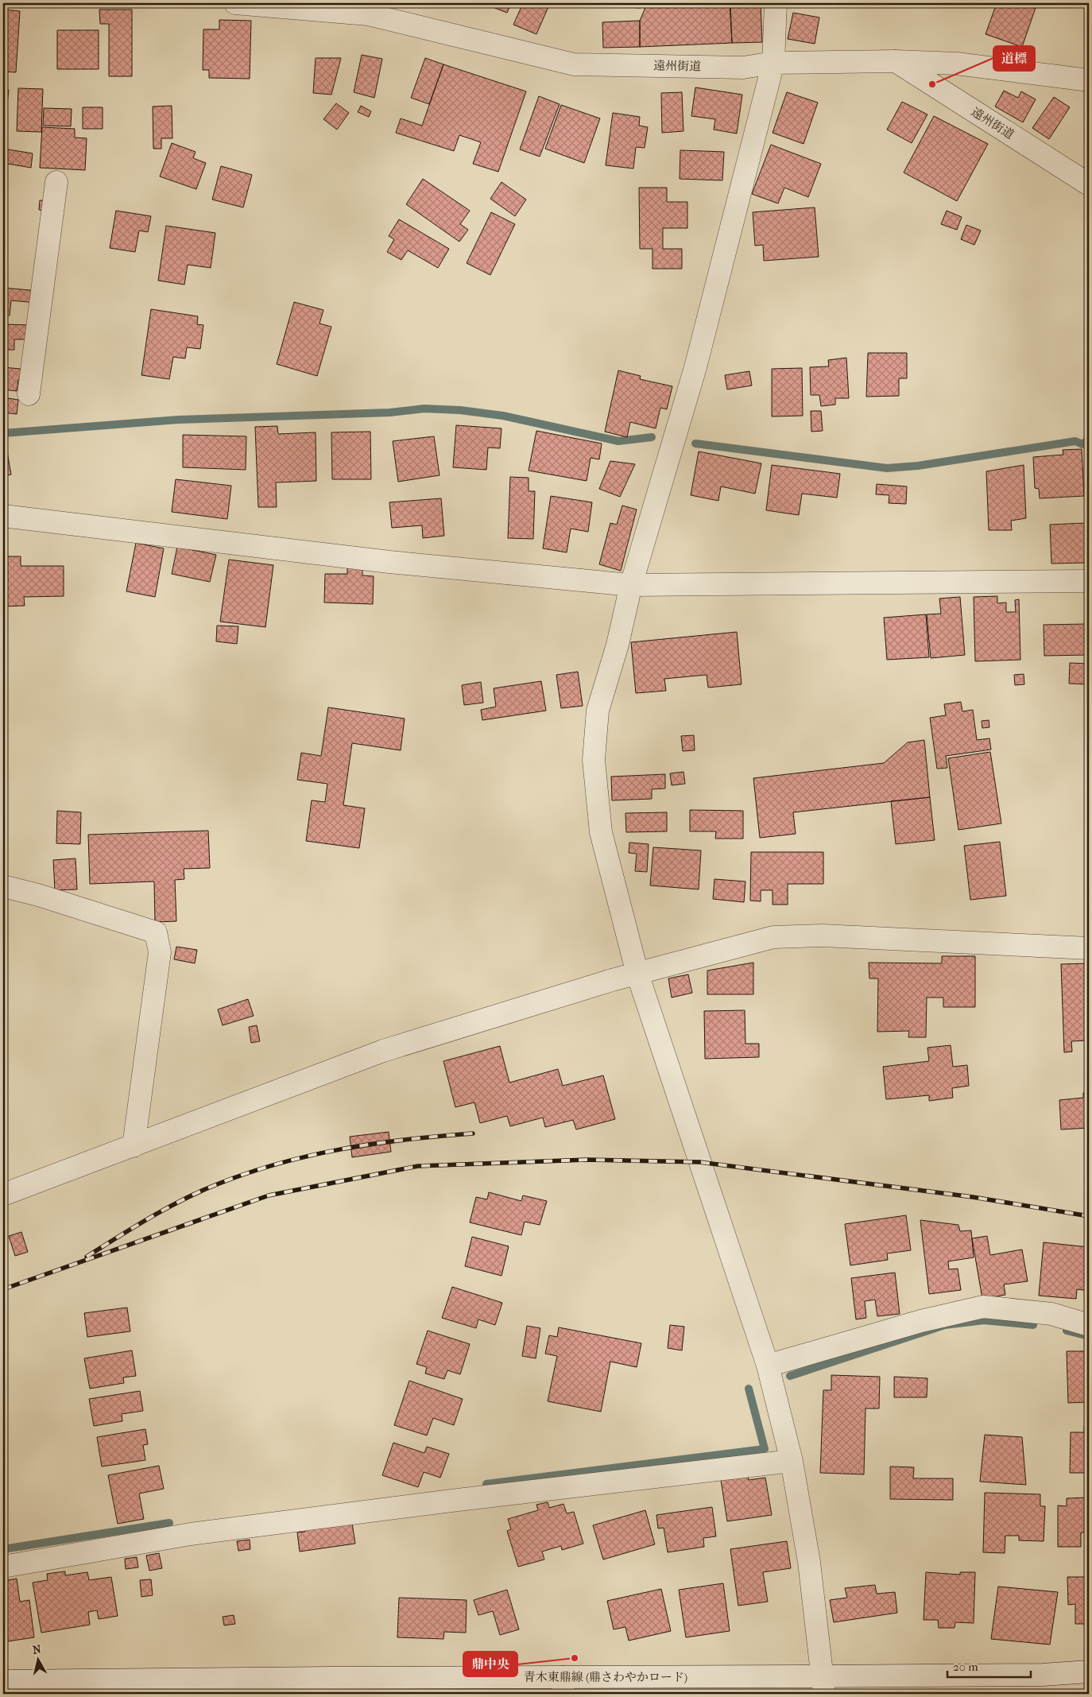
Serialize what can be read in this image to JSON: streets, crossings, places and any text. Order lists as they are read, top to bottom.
{
  "streets": {
    "street": ["遠州街道", "青木東鼎線 (鼎さわやかロード)"]
  },
  "places": ["道標", "鼎中央"],
  "scale_bar": "20 m",
  "north": "top"
}
